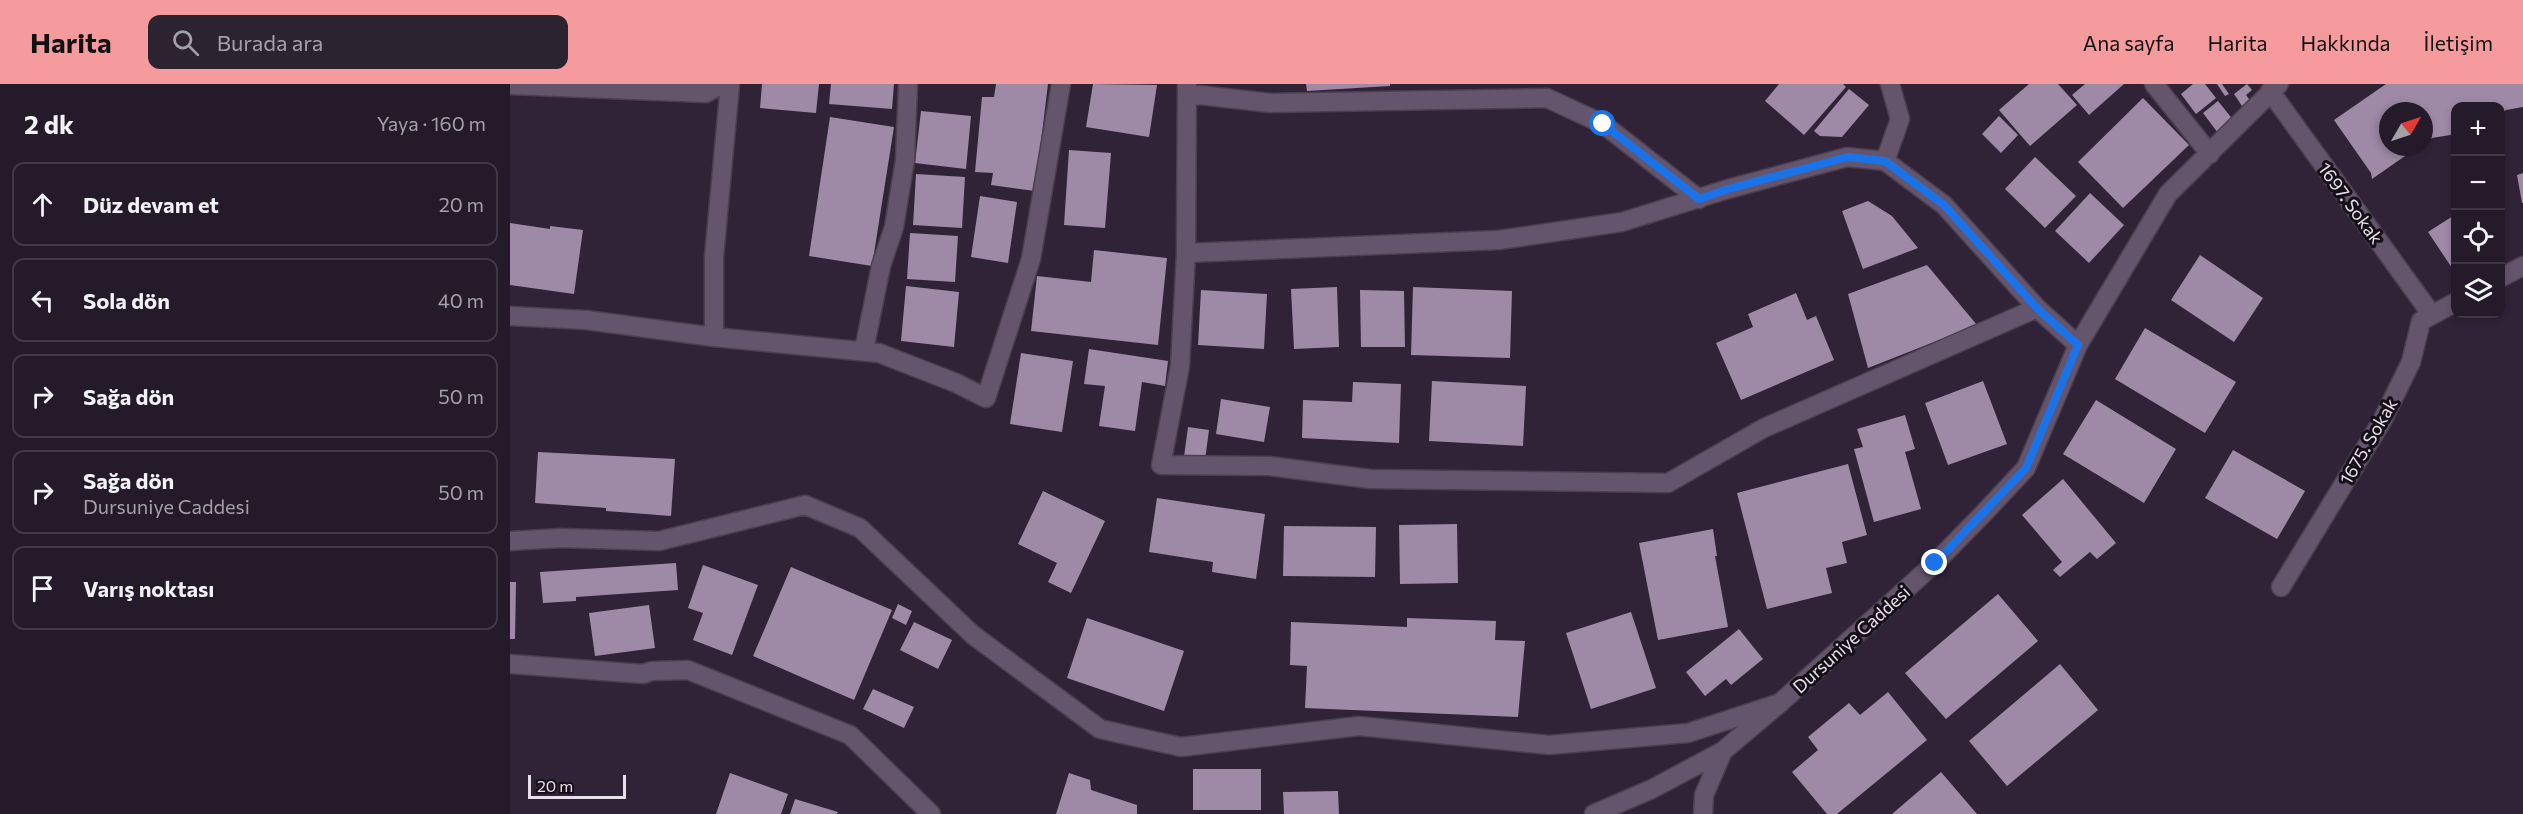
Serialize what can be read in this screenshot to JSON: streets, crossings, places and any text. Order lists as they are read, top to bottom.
{
  "streets": {
    "street": ["1697. Sokak", "1675. Sokak", "Dursuniye Caddesi"]
  },
  "crossings": [
    ["1697. Sokak", "1675. Sokak"],
    ["1697. Sokak", "Dursuniye Caddesi"]
  ],
  "scale_bar": "20 m",
  "north": "top right",
  "page": {
    "header": "Harita",
    "search": "Burada ara",
    "nav": [
      "Ana sayfa",
      "Harita",
      "Hakkında",
      "İletişim"
    ],
    "heading": ["2 dk", "Yaya · 160 m"],
    "map_buttons": ["+", "−"],
    "list": [
      ["Düz devam et", "20 m"],
      ["Sola dön", "40 m"],
      ["Sağa dön", "50 m"],
      ["Sağa dön", "Dursuniye Caddesi", "50 m"],
      "Varış noktası"
    ],
    "scale": "20 m"
  }
}
